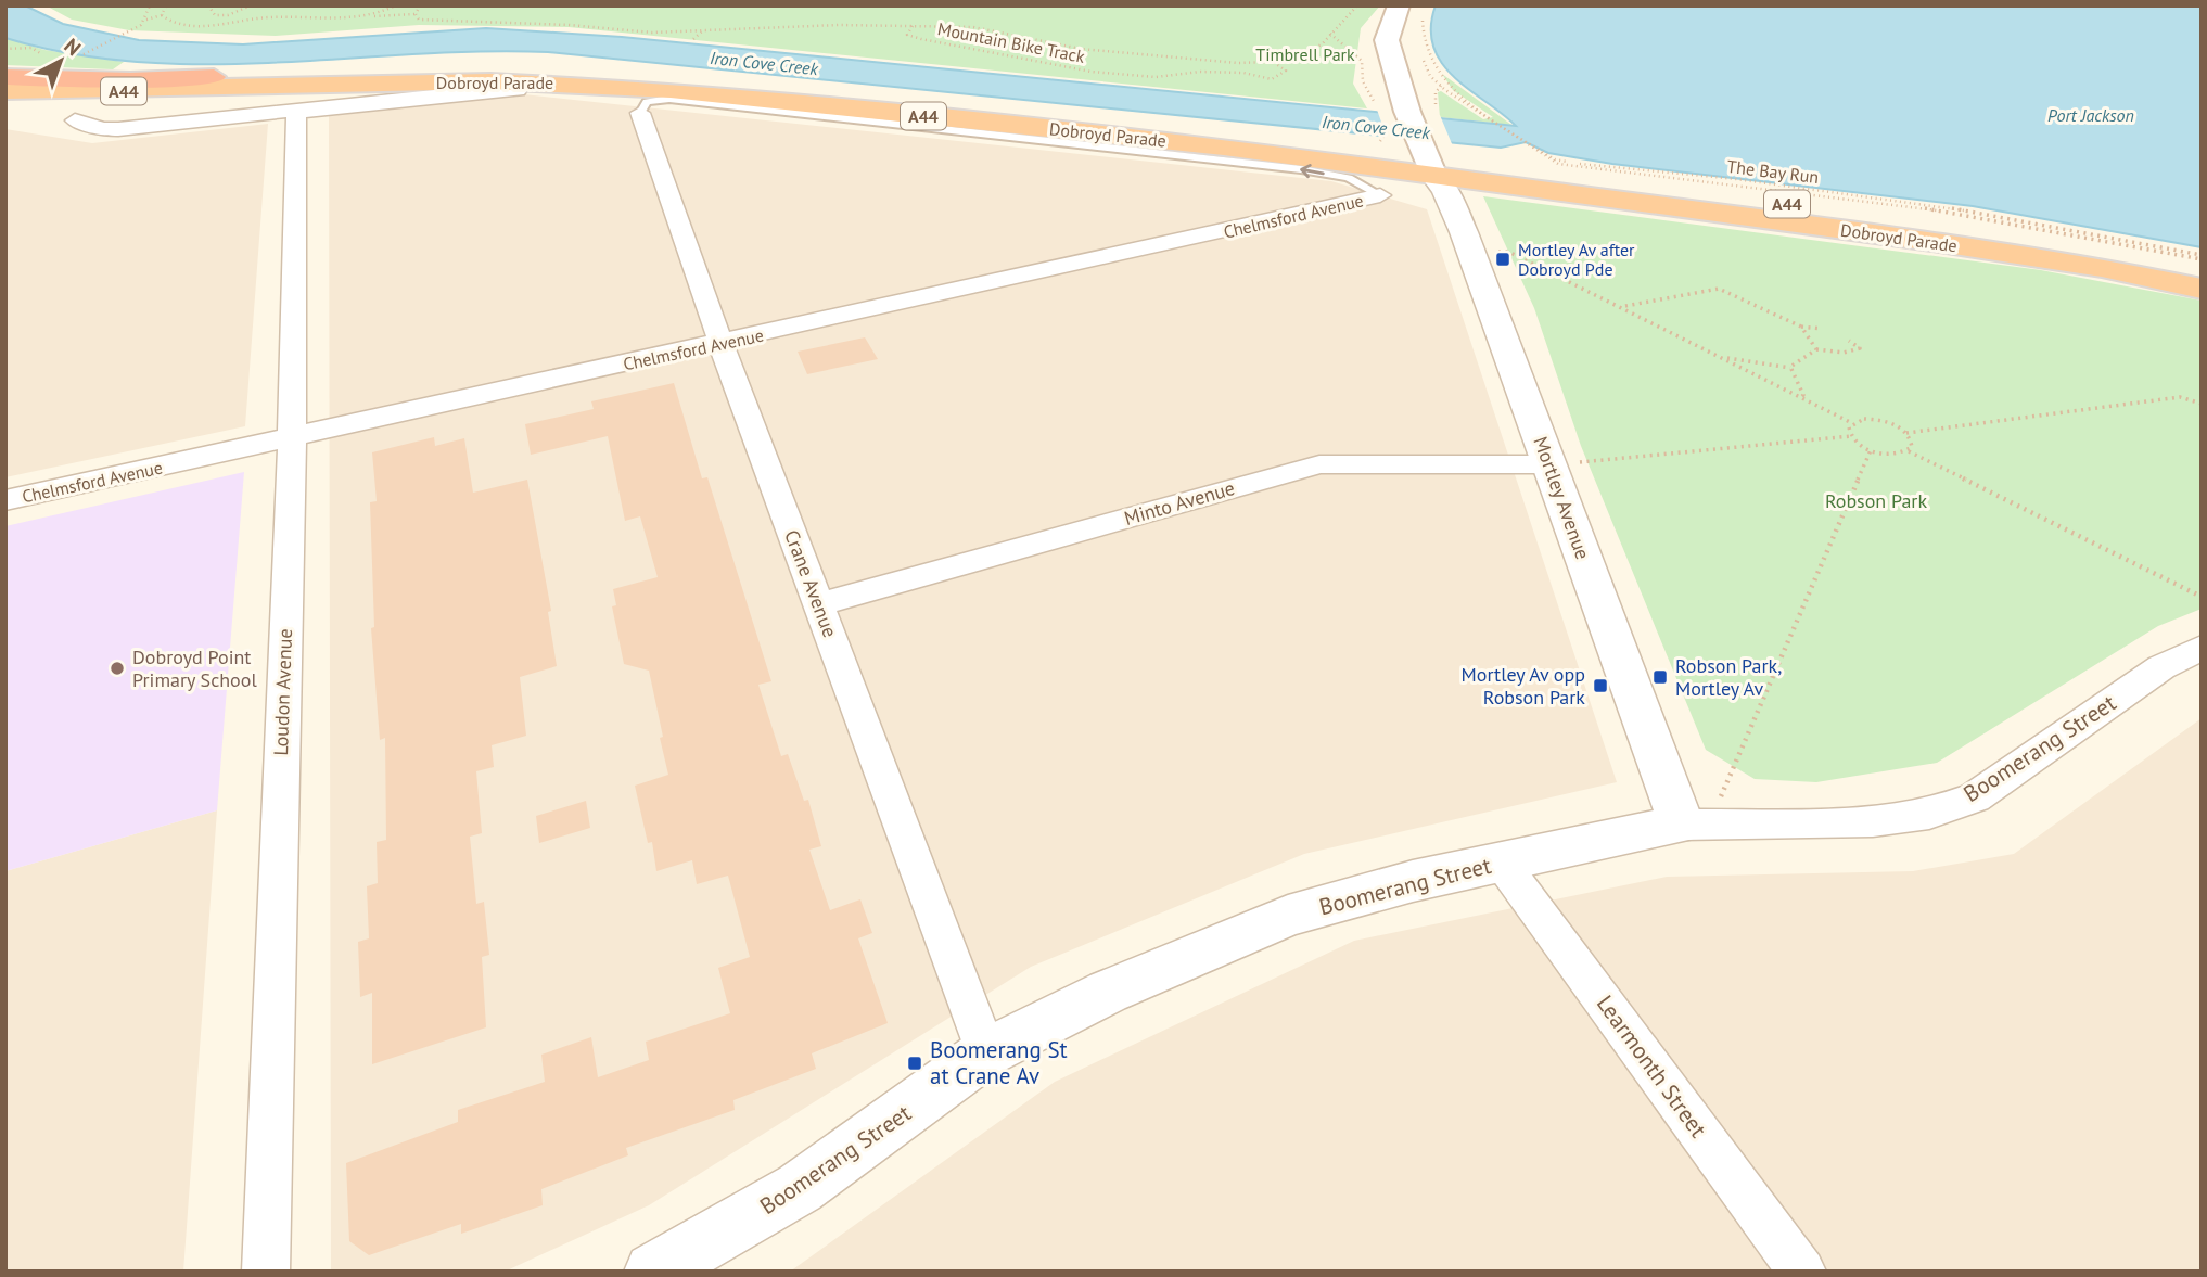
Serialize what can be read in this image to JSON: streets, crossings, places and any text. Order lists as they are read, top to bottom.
{
  "streets": {
    "highway": ["Dobroyd Parade", "A44"],
    "street": [
      "Chelmsford Avenue",
      "Mortley Avenue",
      "Minto Avenue",
      "Crane Avenue",
      "Loudon Avenue",
      "Boomerang Street",
      "Learmonth Street"
    ],
    "path": ["Mountain Bike Track", "The Bay Run"]
  },
  "crossings": [
    ["Dobroyd Parade", "Chelmsford Avenue"],
    ["Dobroyd Parade", "Mortley Avenue"],
    ["Dobroyd Parade", "Crane Avenue"],
    ["Dobroyd Parade", "Loudon Avenue"],
    ["Chelmsford Avenue", "Crane Avenue"],
    ["Chelmsford Avenue", "Loudon Avenue"],
    ["Mortley Avenue", "Minto Avenue"],
    ["Mortley Avenue", "Boomerang Street"],
    ["Minto Avenue", "Crane Avenue"],
    ["Crane Avenue", "Boomerang Street"],
    ["Boomerang Street", "Learmonth Street"]
  ],
  "water": ["Iron Cove Creek", "Port Jackson"],
  "parks": ["Timbrell Park", "Robson Park"],
  "places": {
    "transit": [
      "Mortley Av after Dobroyd Pde",
      "Robson Park, Mortley Av",
      "Mortley Av opp Robson Park",
      "Boomerang St at Crane Av"
    ],
    "other": ["Dobroyd Point Primary School"]
  },
  "north": "top right"
}
